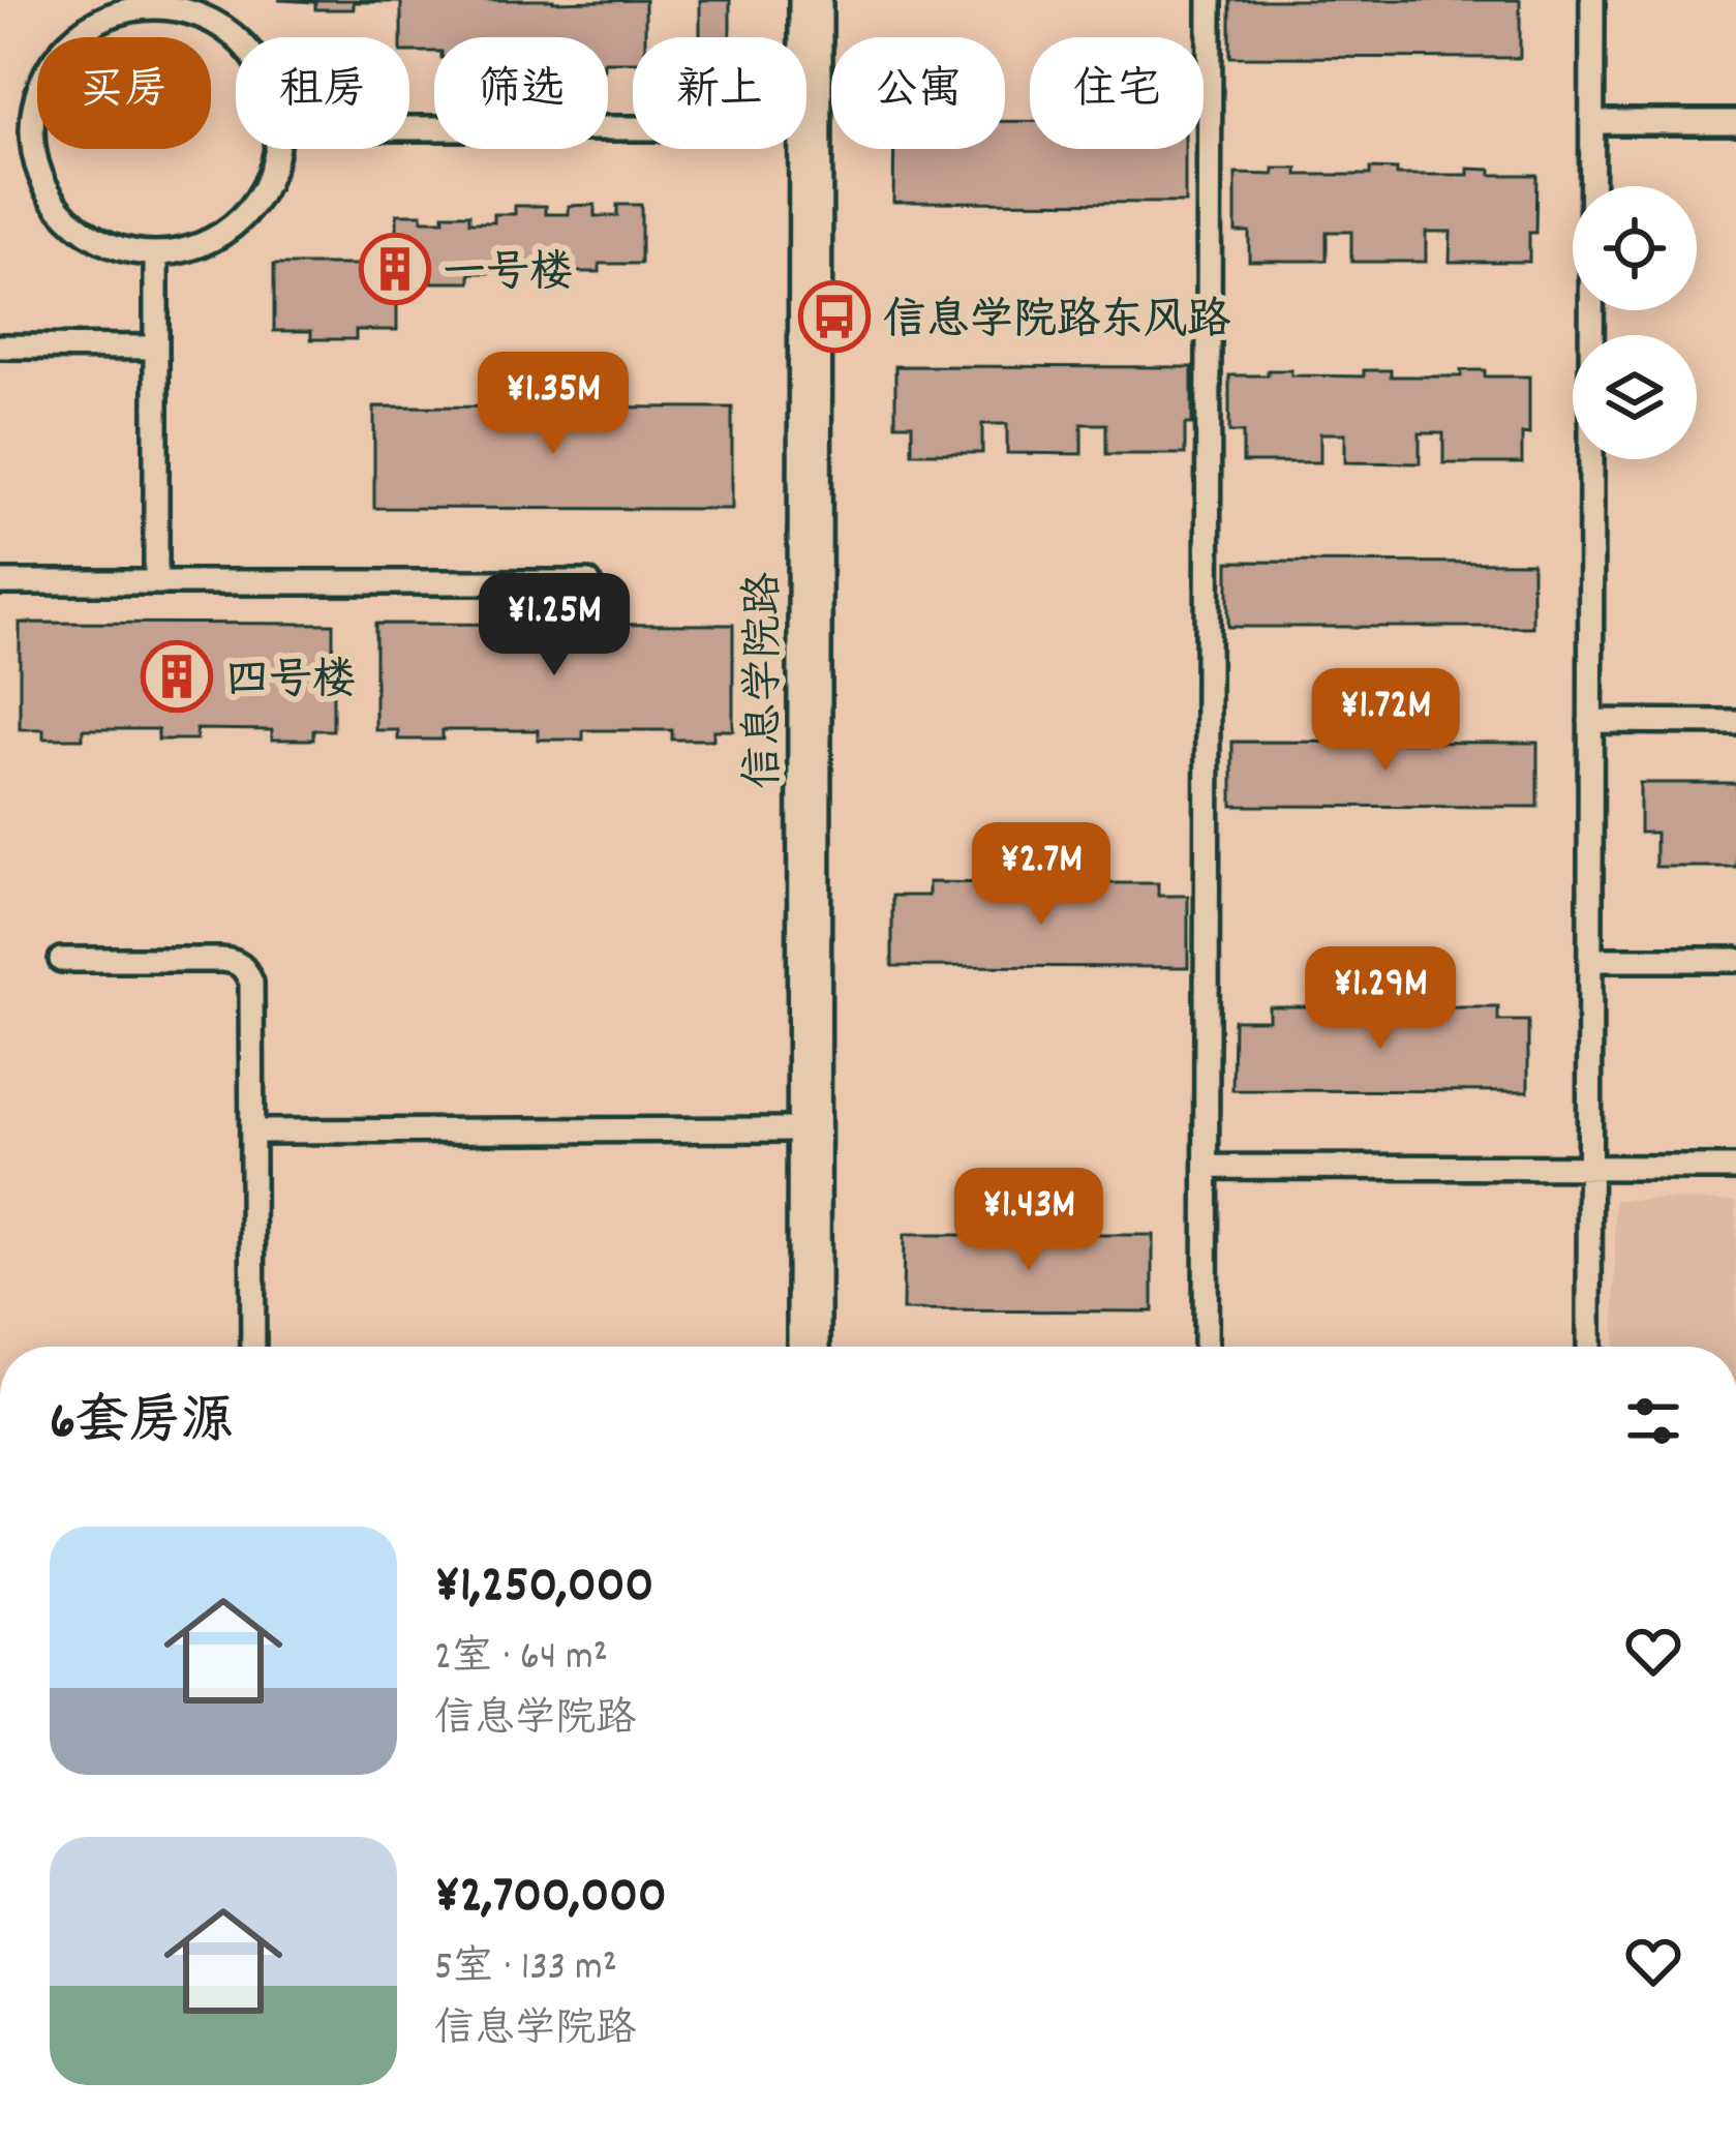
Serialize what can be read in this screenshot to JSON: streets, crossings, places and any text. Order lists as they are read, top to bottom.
{
  "streets": {
    "street": ["信息学院路"]
  },
  "places": {
    "building": ["一号楼", "四号楼"],
    "bus stop": ["信息学院路东风路"]
  },
  "page": {
    "chip": [
      "买房",
      "租房",
      "筛选",
      "新上",
      "公寓",
      "住宅"
    ],
    "price": [
      "¥1.35M",
      "¥1.25M",
      "¥1.72M",
      "¥2.7M",
      "¥1.29M",
      "¥1.43M"
    ],
    "heading": "6套房源",
    "list": [
      {
        "name": "¥1,250,000",
        "note": "2室 · 64 m² · 信息学院路"
      },
      {
        "name": "¥2,700,000",
        "note": "5室 · 133 m² · 信息学院路"
      }
    ]
  }
}
